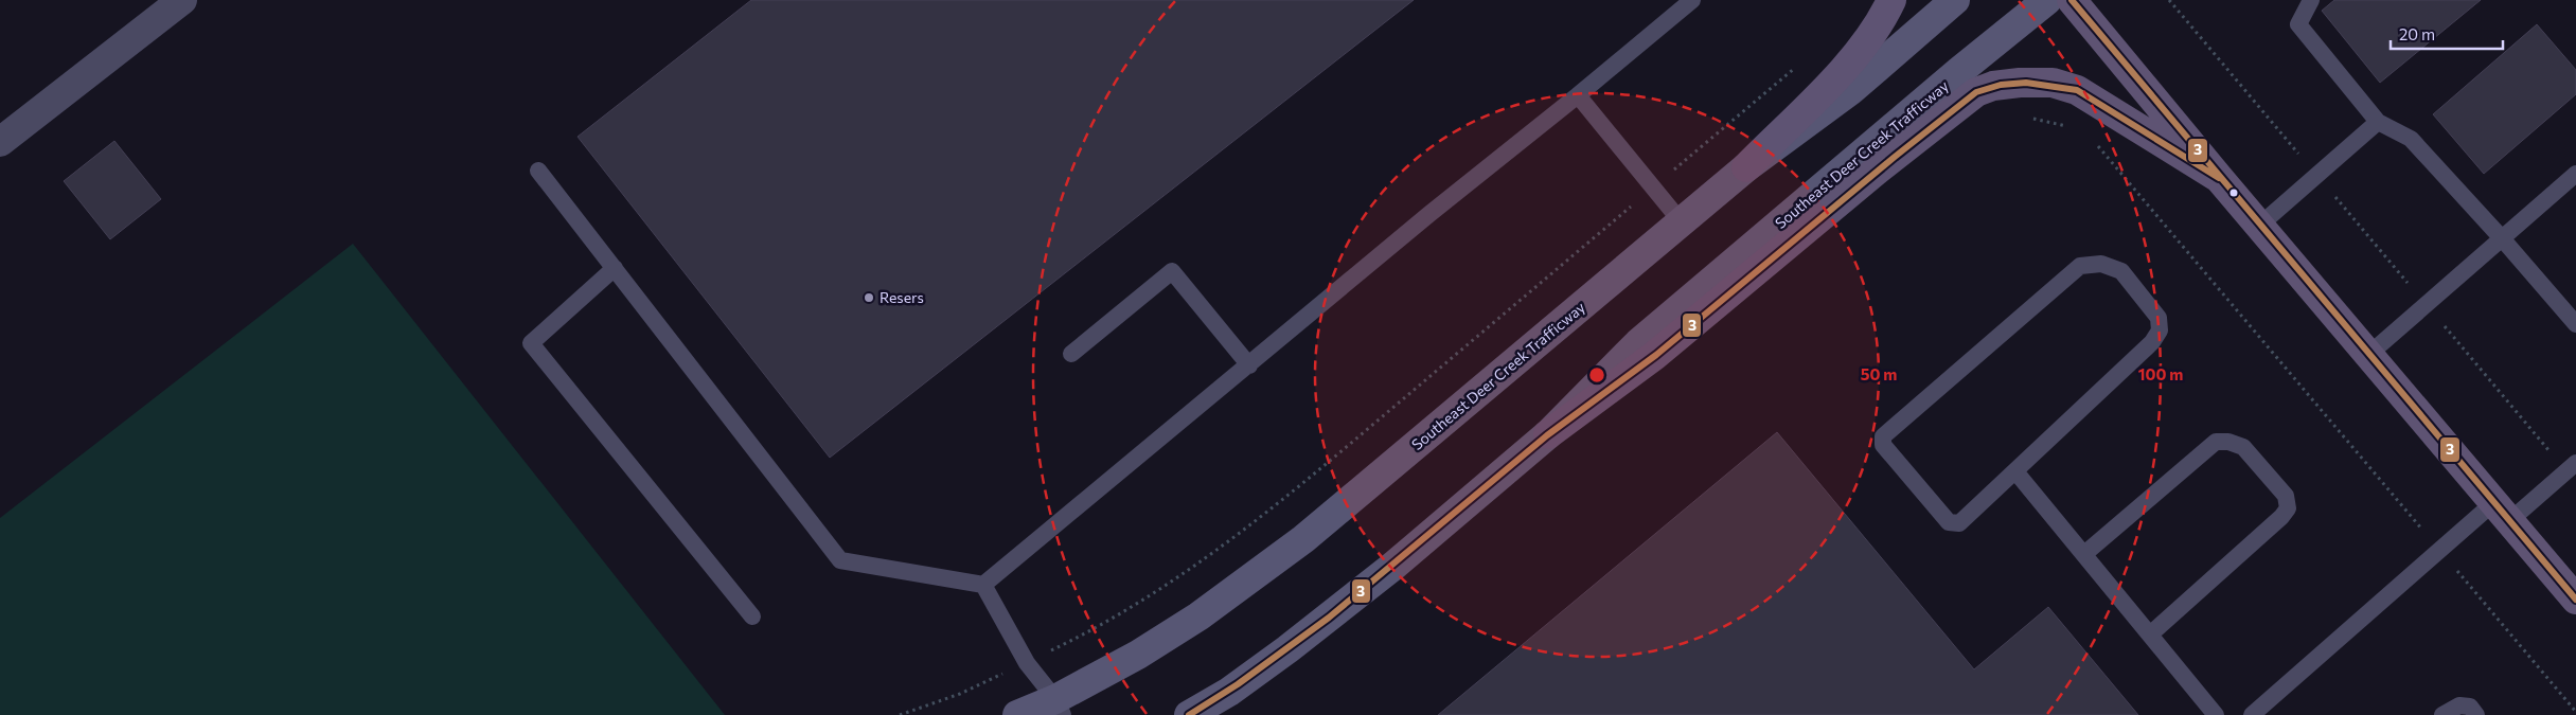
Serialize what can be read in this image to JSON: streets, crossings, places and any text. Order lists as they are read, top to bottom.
{
  "streets": {
    "street": ["Southeast Deer Creek Trafficway"]
  },
  "places": ["Resers"],
  "lines": ["transit line 3"],
  "scale_bar": "20 m",
  "rings": ["50 m", "100 m"]
}
